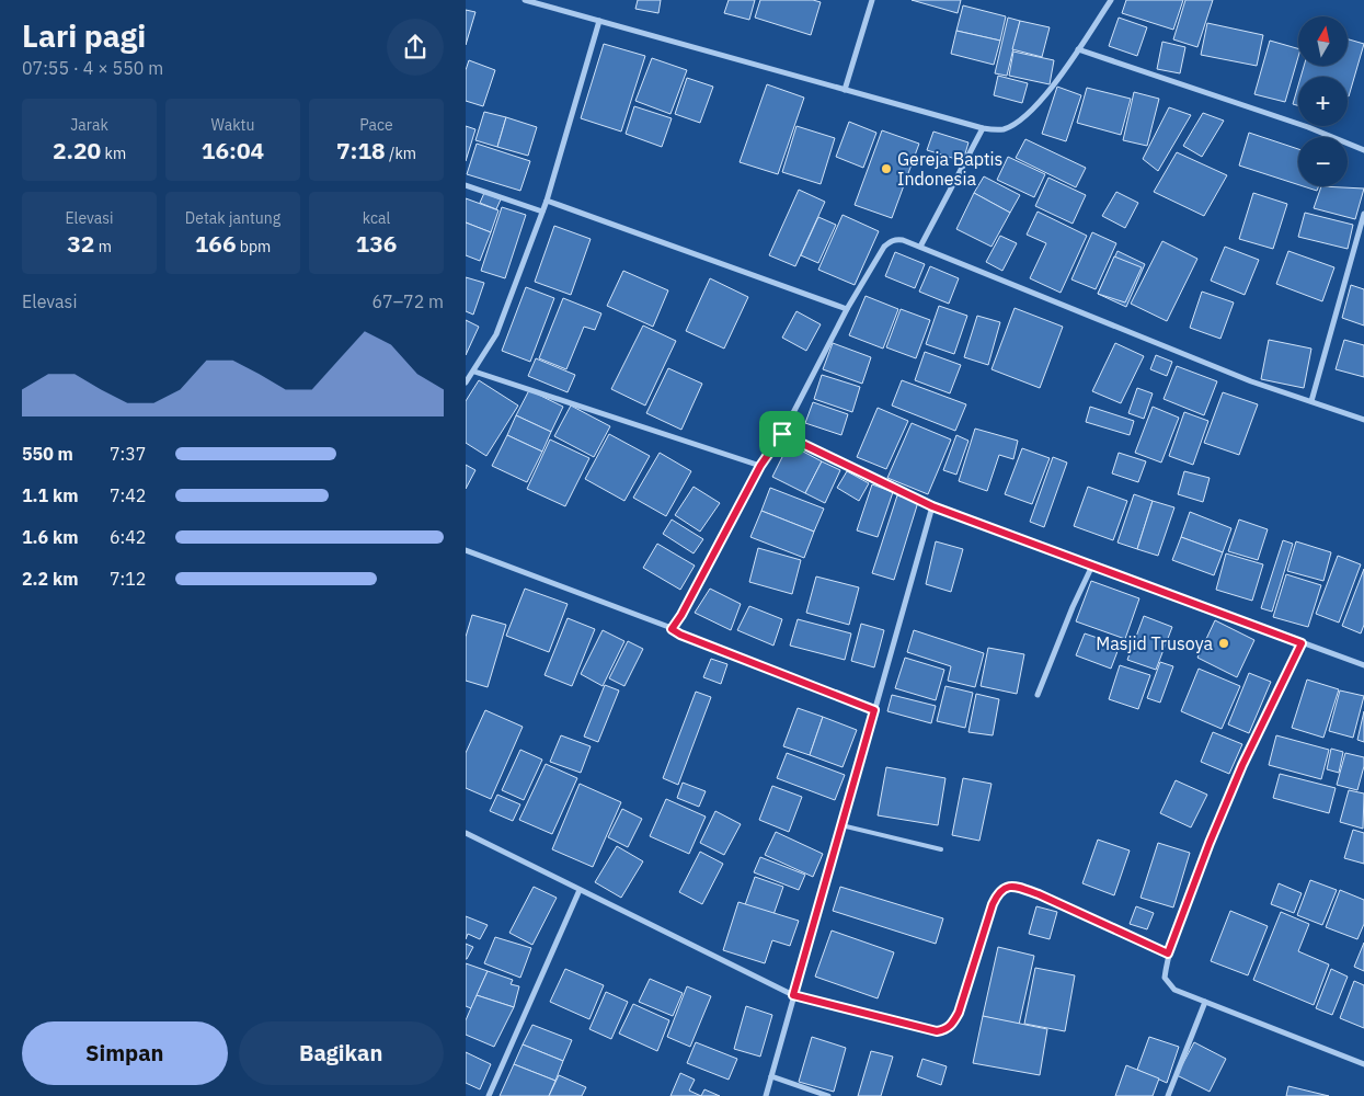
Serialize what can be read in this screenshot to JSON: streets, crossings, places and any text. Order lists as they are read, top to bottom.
{
  "places": ["Gereja Baptis Indonesia", "Masjid Trusoya"],
  "north": "top",
  "page": {
    "heading": ["Lari pagi", "07:55 · 4 × 550 m"],
    "map_buttons": ["+", "−"],
    "stats": [
      ["Jarak", "2.20 km"],
      ["Waktu", "16:04"],
      ["Pace", "7:18 /km"],
      ["Elevasi", "32 m"],
      ["Detak jantung", "166 bpm"],
      ["kcal", "136"]
    ],
    "chart": ["Elevasi", "67–72 m"],
    "list": [
      {
        "name": "550 m",
        "note": "7:37"
      },
      {
        "name": "1.1 km",
        "note": "7:42"
      },
      {
        "name": "1.6 km",
        "note": "6:42"
      },
      {
        "name": "2.2 km",
        "note": "7:12"
      }
    ],
    "buttons": ["Simpan", "Bagikan"]
  }
}
